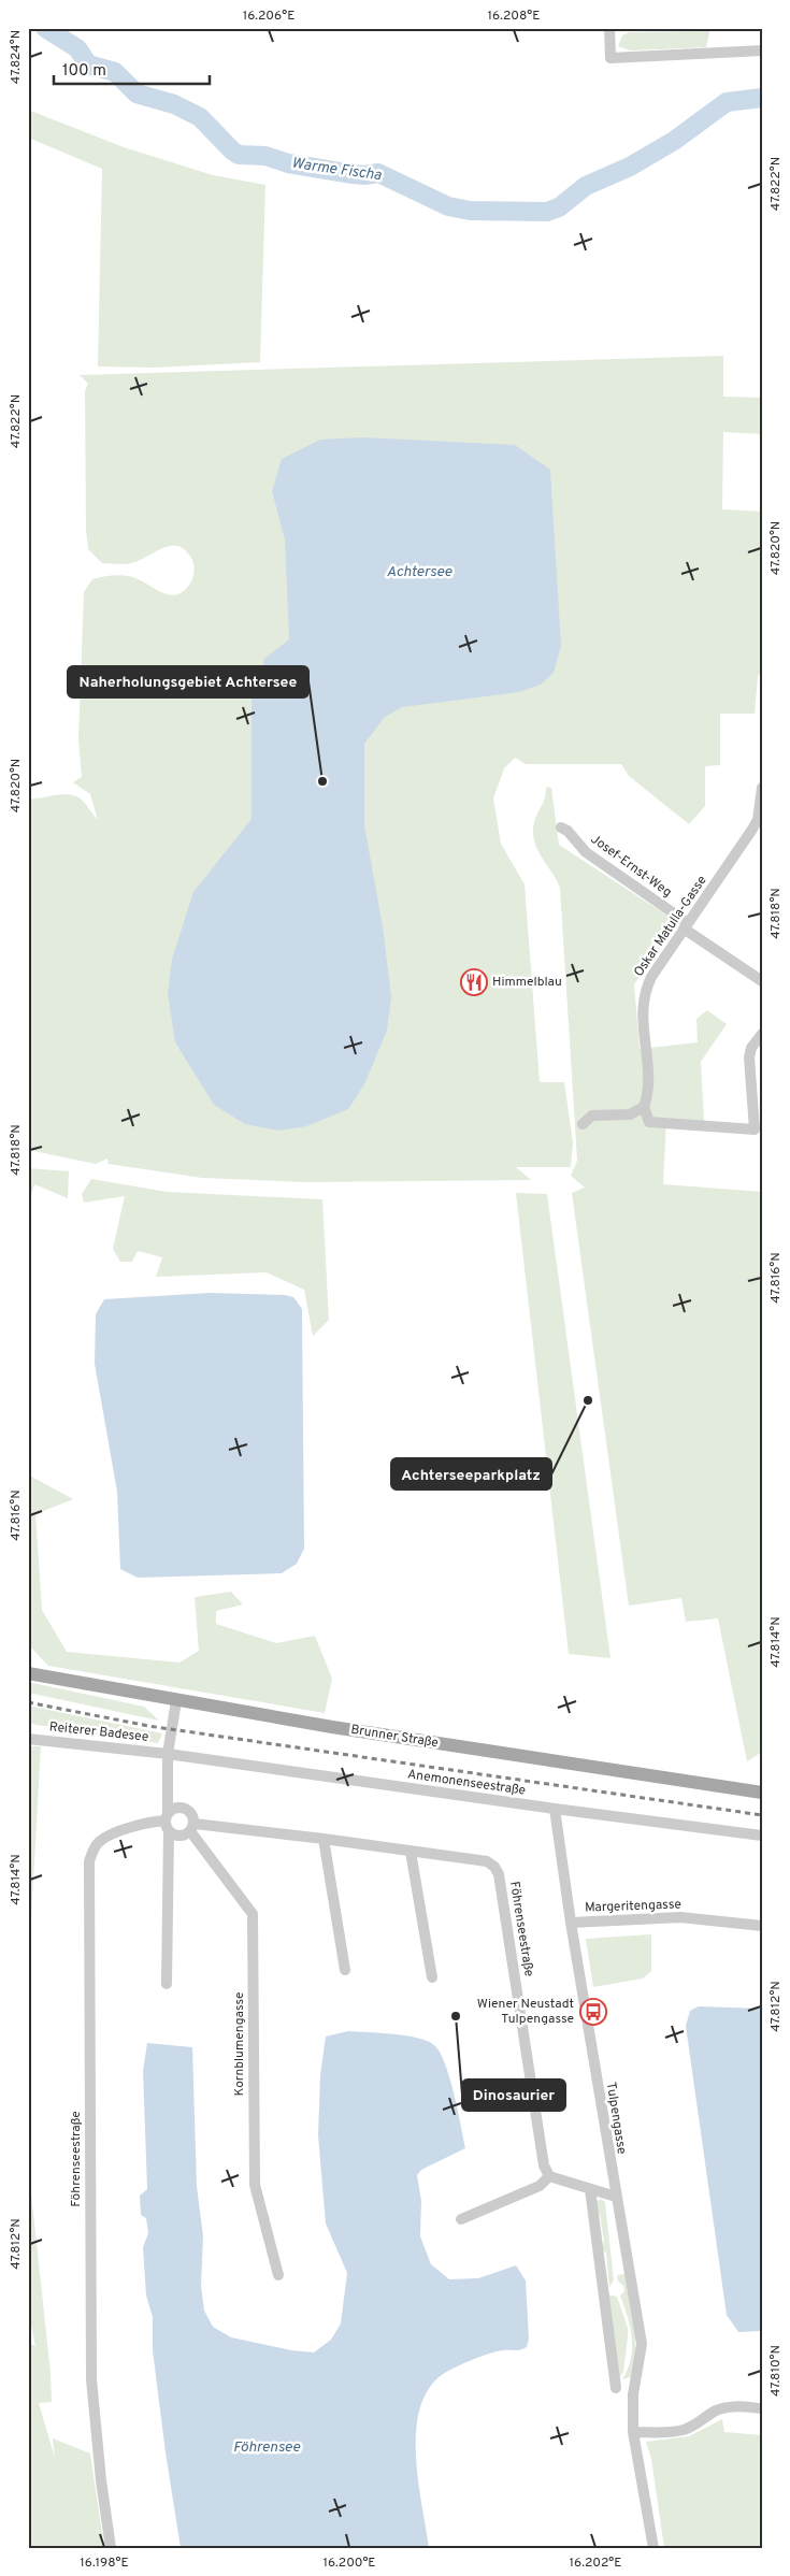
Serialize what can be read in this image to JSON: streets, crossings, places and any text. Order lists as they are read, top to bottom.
{
  "streets": {
    "main road": ["Brunner Straße"],
    "street": [
      "Josef-Ernst-Weg",
      "Oskar Matulla-Gasse",
      "Reiterer Badesee",
      "Anemonenseestraße",
      "Margeritengasse",
      "Föhrenseestraße",
      "Kornblumengasse",
      "Tulpengasse"
    ]
  },
  "crossings": [
    ["Josef-Ernst-Weg", "Oskar Matulla-Gasse"],
    ["Reiterer Badesee", "Anemonenseestraße"],
    ["Anemonenseestraße", "Tulpengasse"],
    ["Margeritengasse", "Tulpengasse"],
    ["Föhrenseestraße", "Kornblumengasse"]
  ],
  "water": ["Warme Fischa", "Achtersee", "Föhrensee"],
  "places": {
    "other": ["Naherholungsgebiet Achtersee", "Achterseeparkplatz", "Dinosaurier"],
    "restaurant": ["Himmelblau"],
    "bus stop": ["Wiener Neustadt Tulpengasse"]
  },
  "scale_bar": "100 m",
  "coordinates": [
    "16.206°E",
    "16.208°E",
    "47.824°N",
    "47.822°N",
    "47.820°N",
    "47.818°N",
    "47.816°N",
    "47.814°N",
    "47.812°N",
    "47.810°N",
    "16.198°E",
    "16.200°E",
    "16.202°E"
  ]
}
